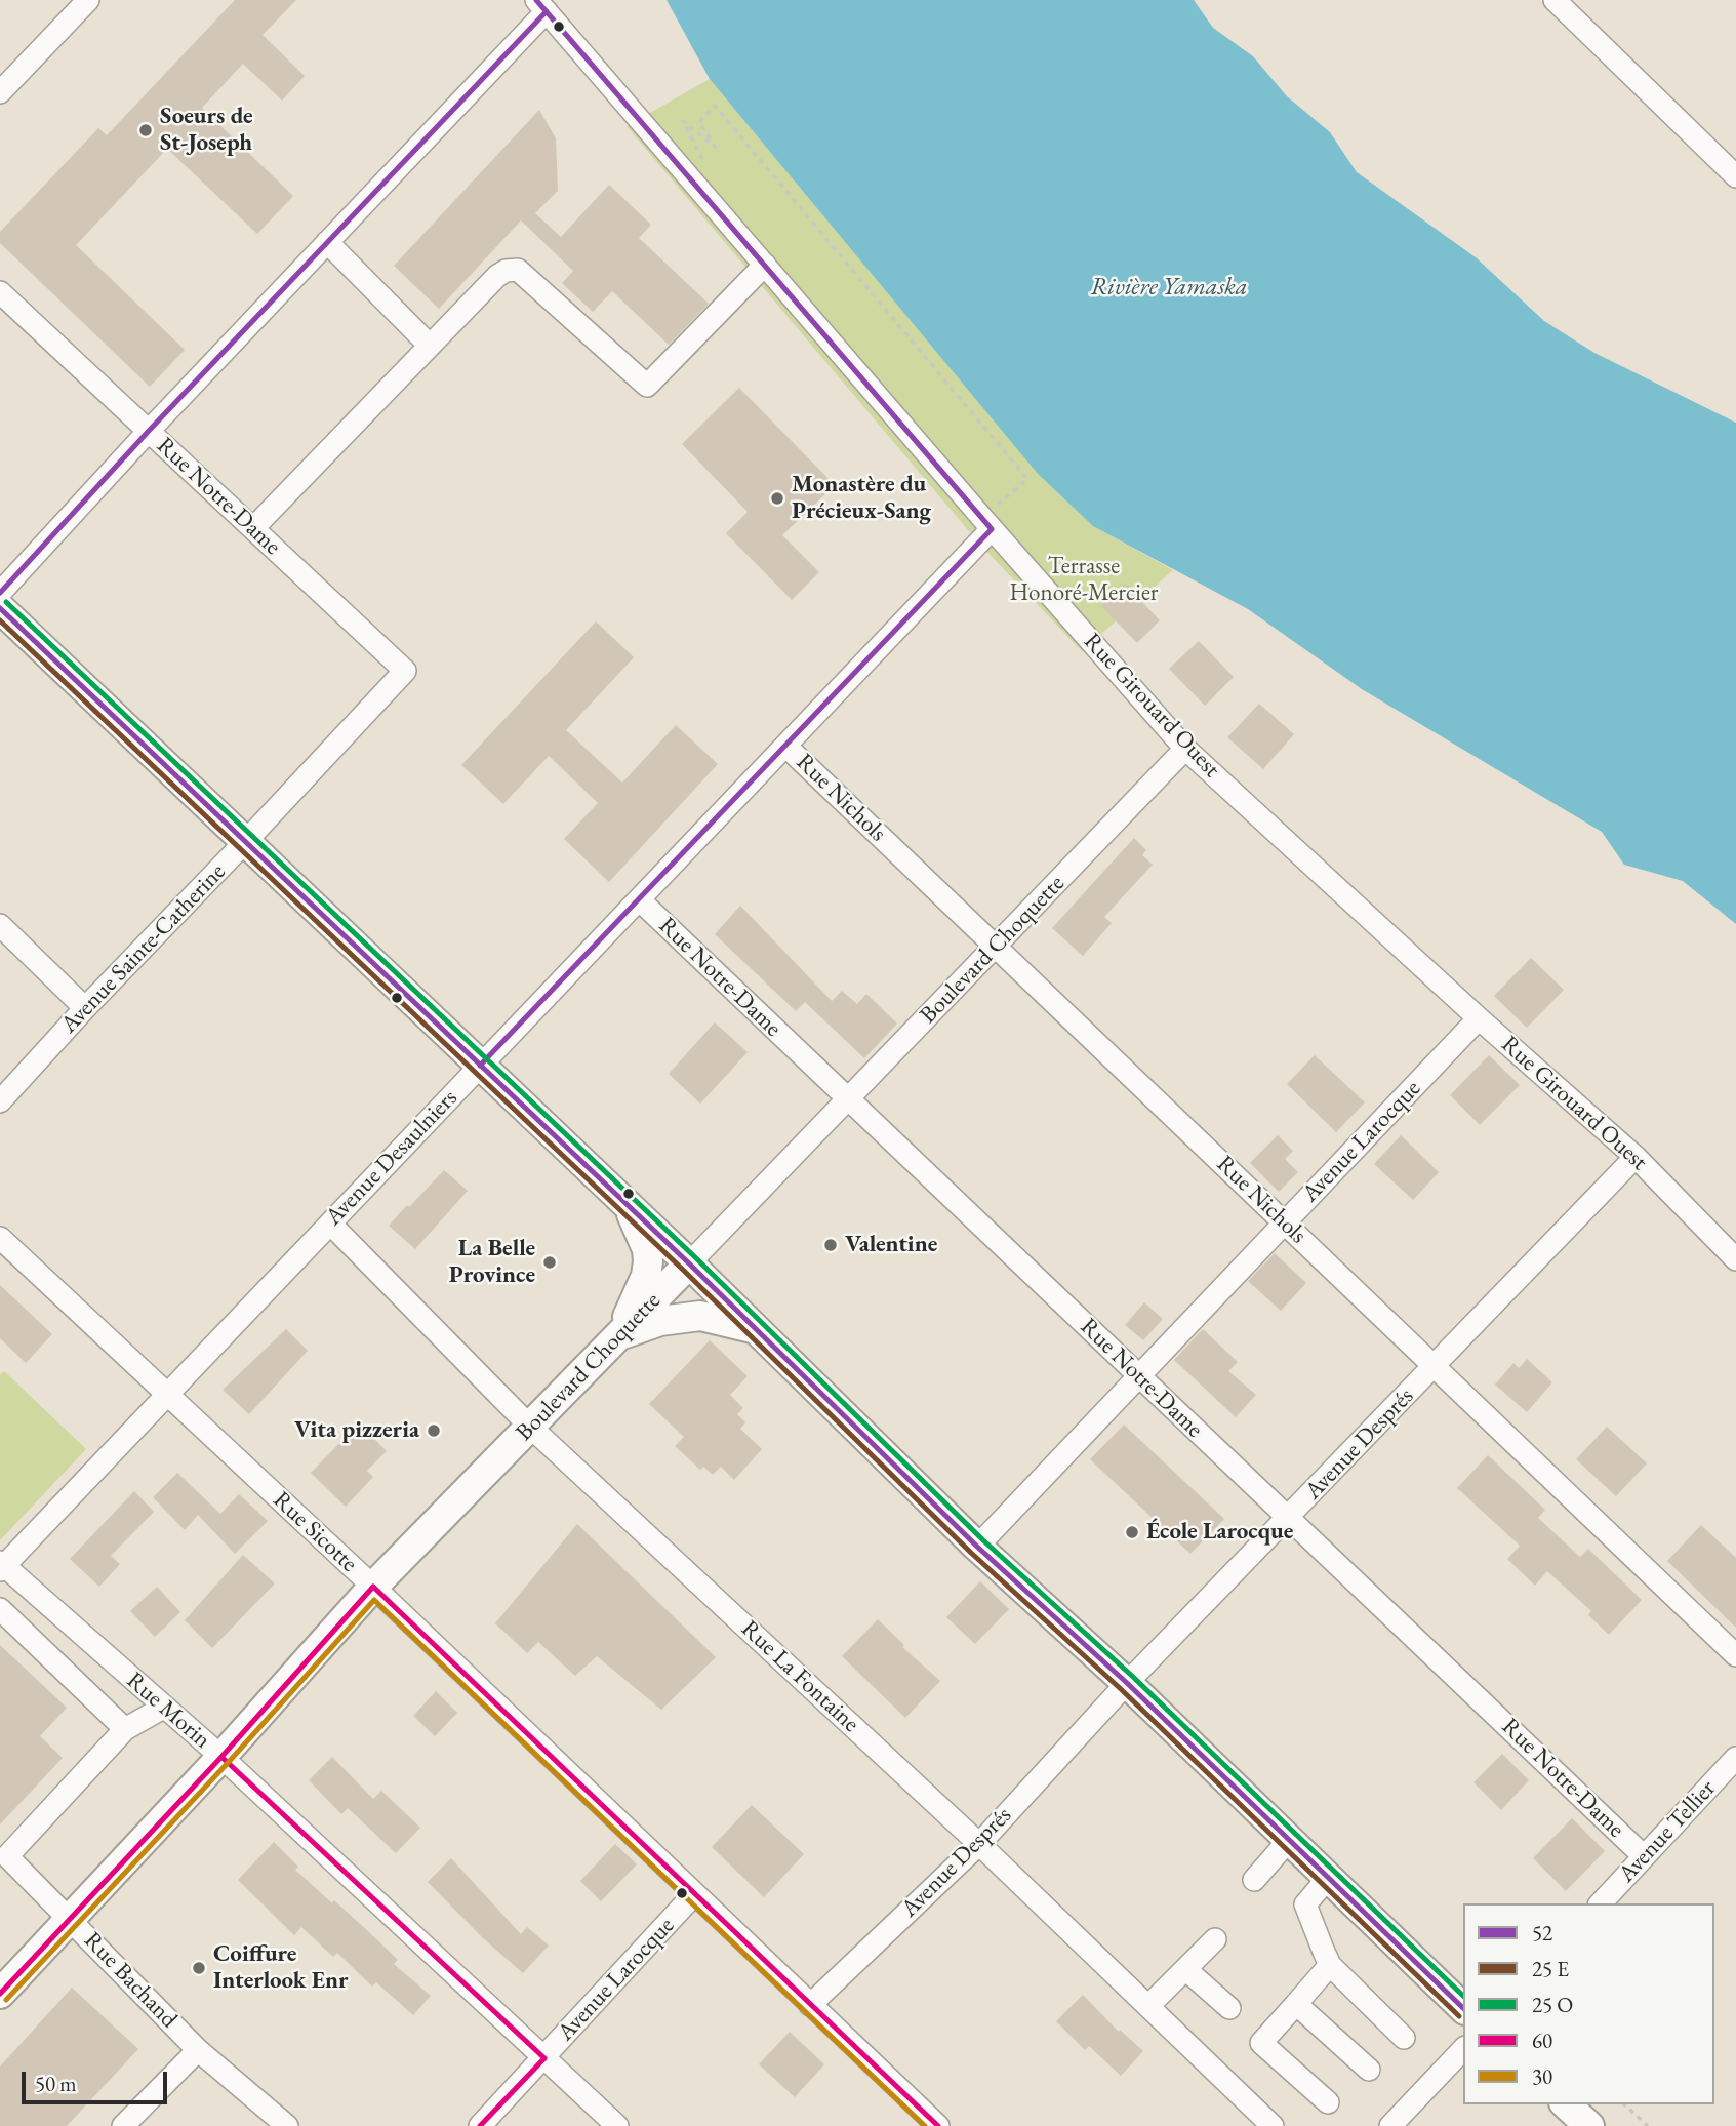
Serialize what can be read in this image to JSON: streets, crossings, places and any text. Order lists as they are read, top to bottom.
{
  "streets": {
    "main road": ["Boulevard Choquette"],
    "street": [
      "Rue Notre-Dame",
      "Rue Girouard Ouest",
      "Rue Nichols",
      "Avenue Sainte-Catherine",
      "Avenue Larocque",
      "Avenue Desaulniers",
      "Avenue Després",
      "Rue Sicotte",
      "Rue La Fontaine",
      "Rue Morin",
      "Avenue Tellier",
      "Rue Bachand"
    ]
  },
  "crossings": [
    ["Rue Notre-Dame", "Avenue Sainte-Catherine"],
    ["Rue Notre-Dame", "Boulevard Choquette"],
    ["Rue Notre-Dame", "Avenue Larocque"],
    ["Rue Notre-Dame", "Avenue Desaulniers"],
    ["Rue Notre-Dame", "Avenue Després"],
    ["Rue Notre-Dame", "Avenue Tellier"],
    ["Rue Girouard Ouest", "Boulevard Choquette"],
    ["Rue Girouard Ouest", "Avenue Larocque"],
    ["Rue Girouard Ouest", "Avenue Desaulniers"],
    ["Rue Girouard Ouest", "Avenue Després"],
    ["Rue Nichols", "Boulevard Choquette"],
    ["Rue Nichols", "Avenue Larocque"],
    ["Rue Nichols", "Avenue Desaulniers"],
    ["Rue Nichols", "Avenue Després"],
    ["Boulevard Choquette", "Rue Sicotte"],
    ["Boulevard Choquette", "Rue La Fontaine"],
    ["Boulevard Choquette", "Rue Morin"],
    ["Boulevard Choquette", "Rue Bachand"],
    ["Avenue Larocque", "Rue Sicotte"],
    ["Avenue Larocque", "Rue Morin"],
    ["Avenue Desaulniers", "Rue Sicotte"],
    ["Avenue Desaulniers", "Rue La Fontaine"],
    ["Avenue Desaulniers", "Rue Morin"],
    ["Avenue Després", "Rue Sicotte"],
    ["Avenue Després", "Rue La Fontaine"]
  ],
  "water": ["Rivière Yamaska"],
  "parks": ["Terrasse Honoré-Mercier"],
  "places": [
    "Soeurs de St-Joseph",
    "Monastère du Précieux-Sang",
    "Valentine",
    "La Belle Province",
    "Vita pizzeria",
    "École Larocque",
    "Coiffure Interlook Enr"
  ],
  "lines": ["transit line 52", "transit line 60", "transit line 30"],
  "legend": [
    "52",
    "25 E",
    "25 O",
    "60",
    "30"
  ],
  "scale_bar": "50 m"
}
